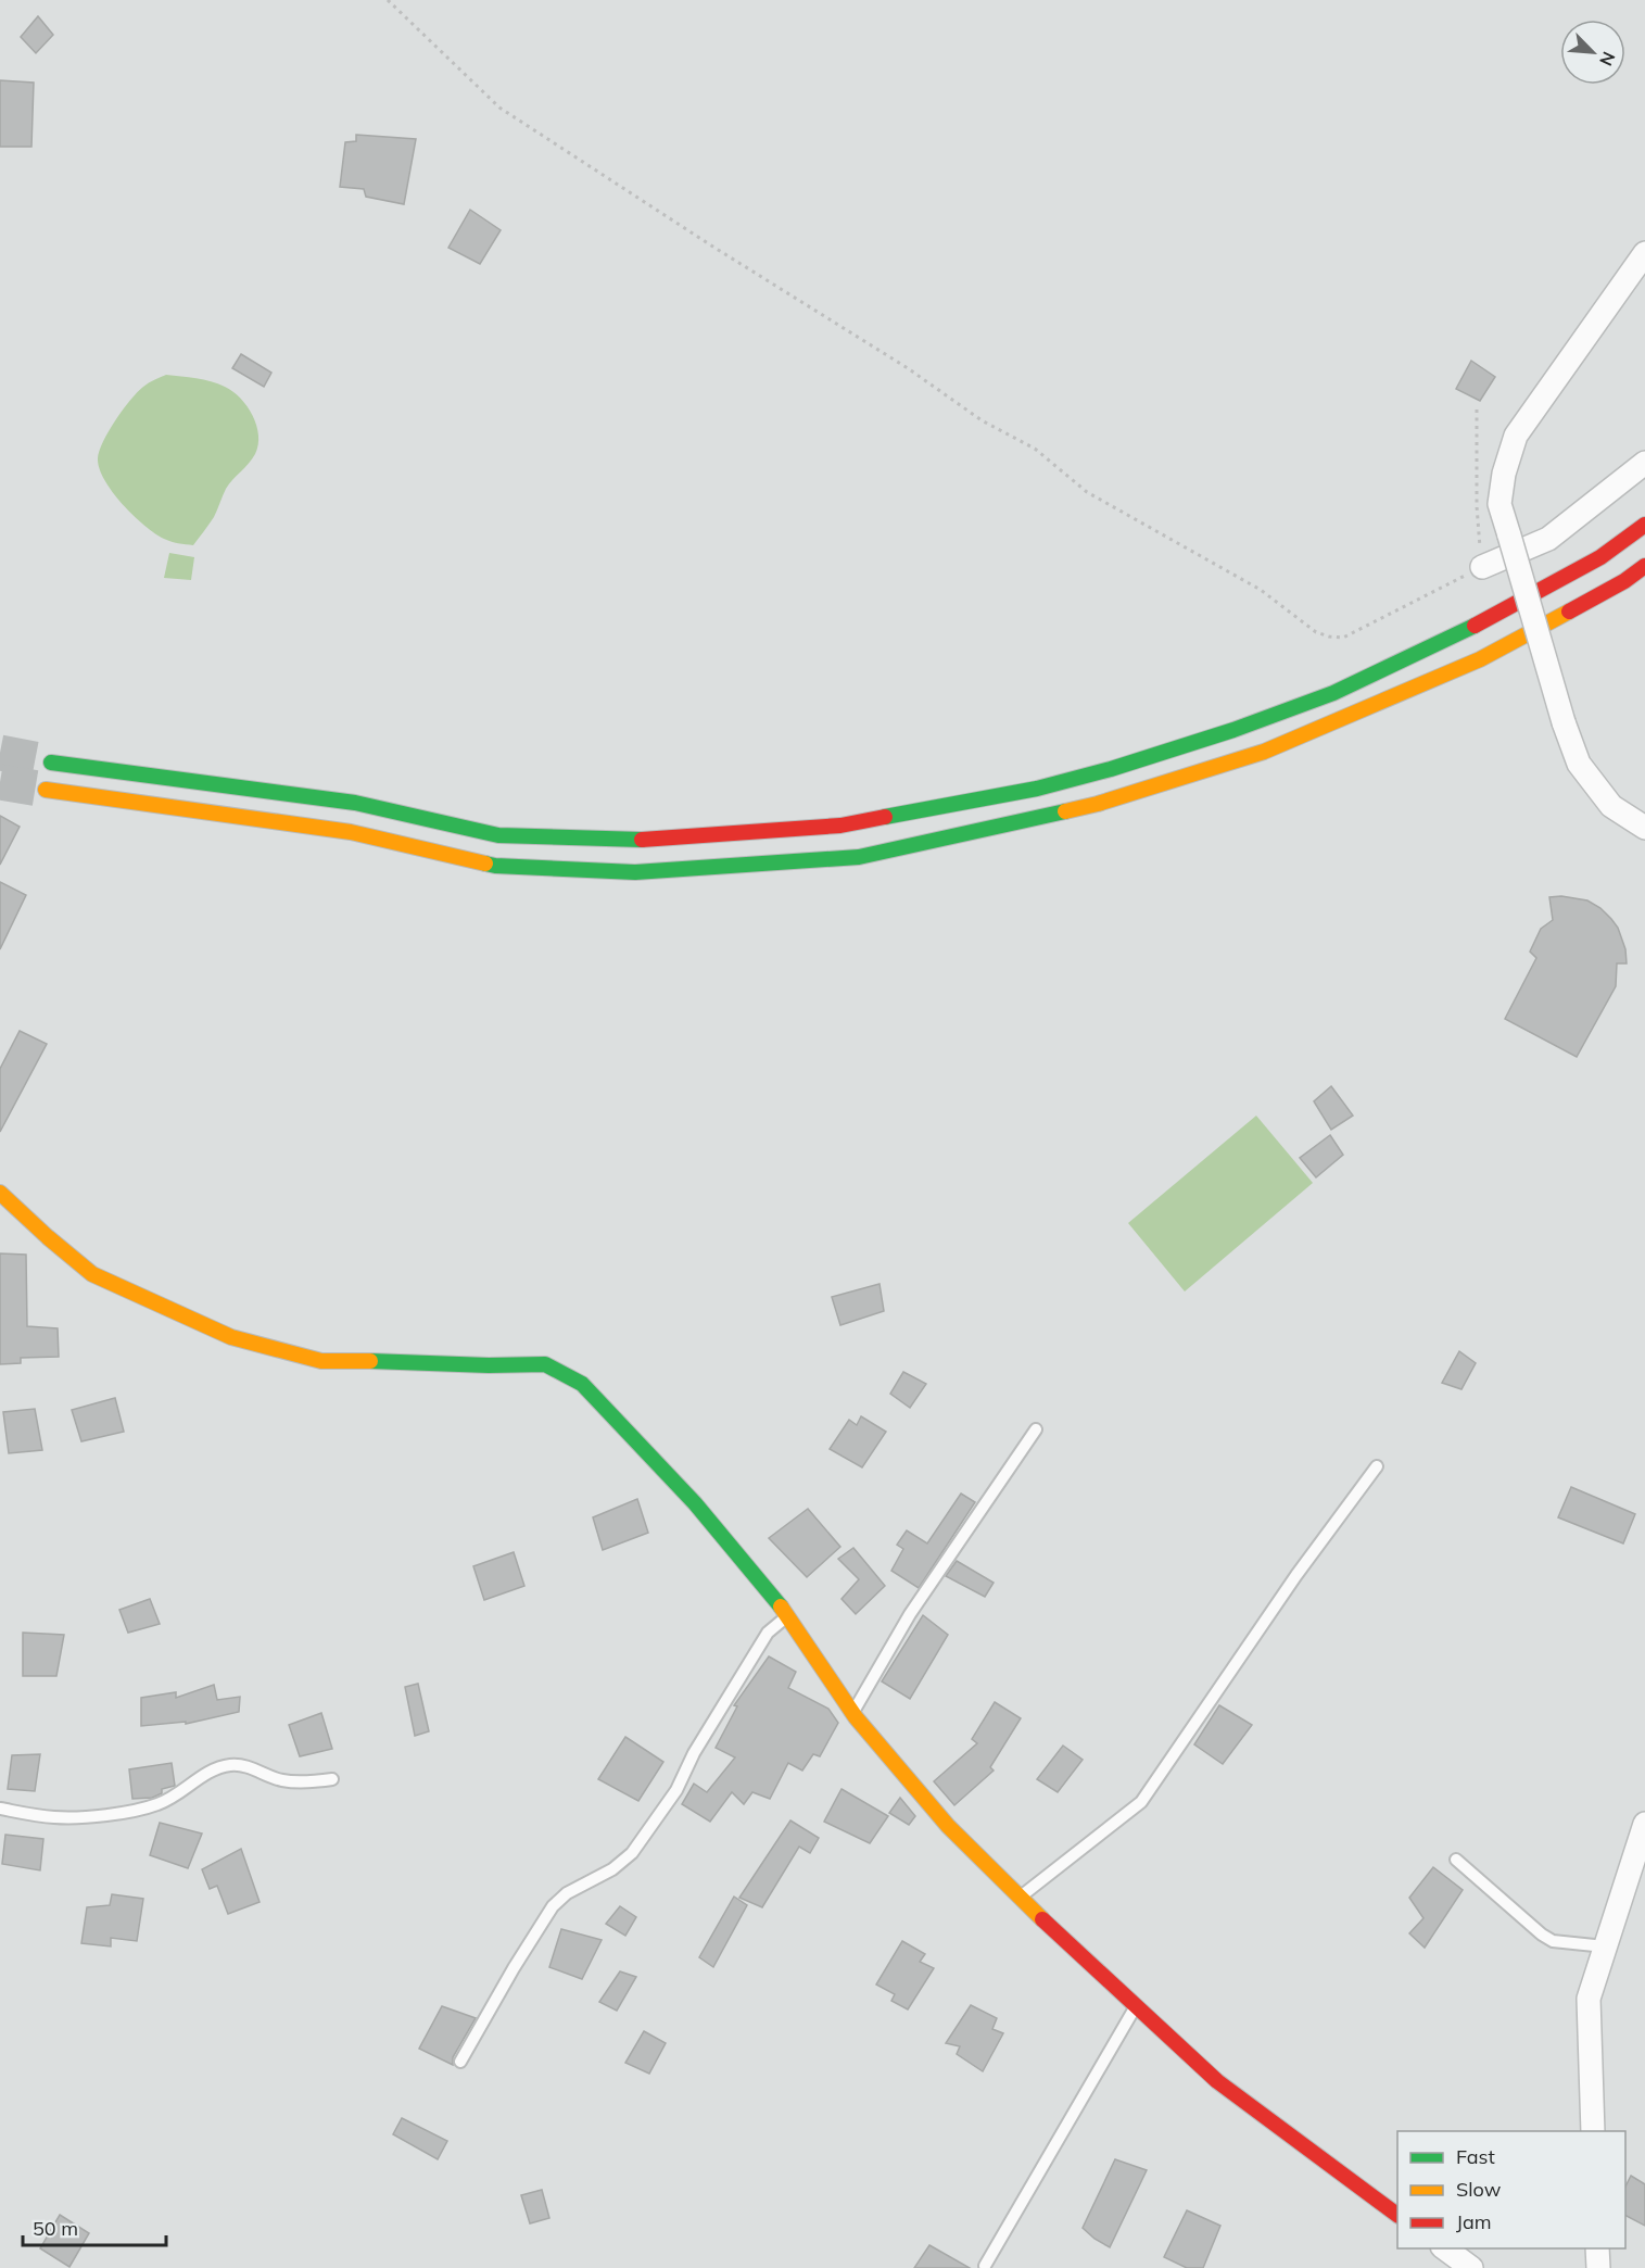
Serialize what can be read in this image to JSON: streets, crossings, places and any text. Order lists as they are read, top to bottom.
{
  "legend": ["Fast", "Slow", "Jam"],
  "scale_bar": "50 m",
  "north": "bottom right"
}
